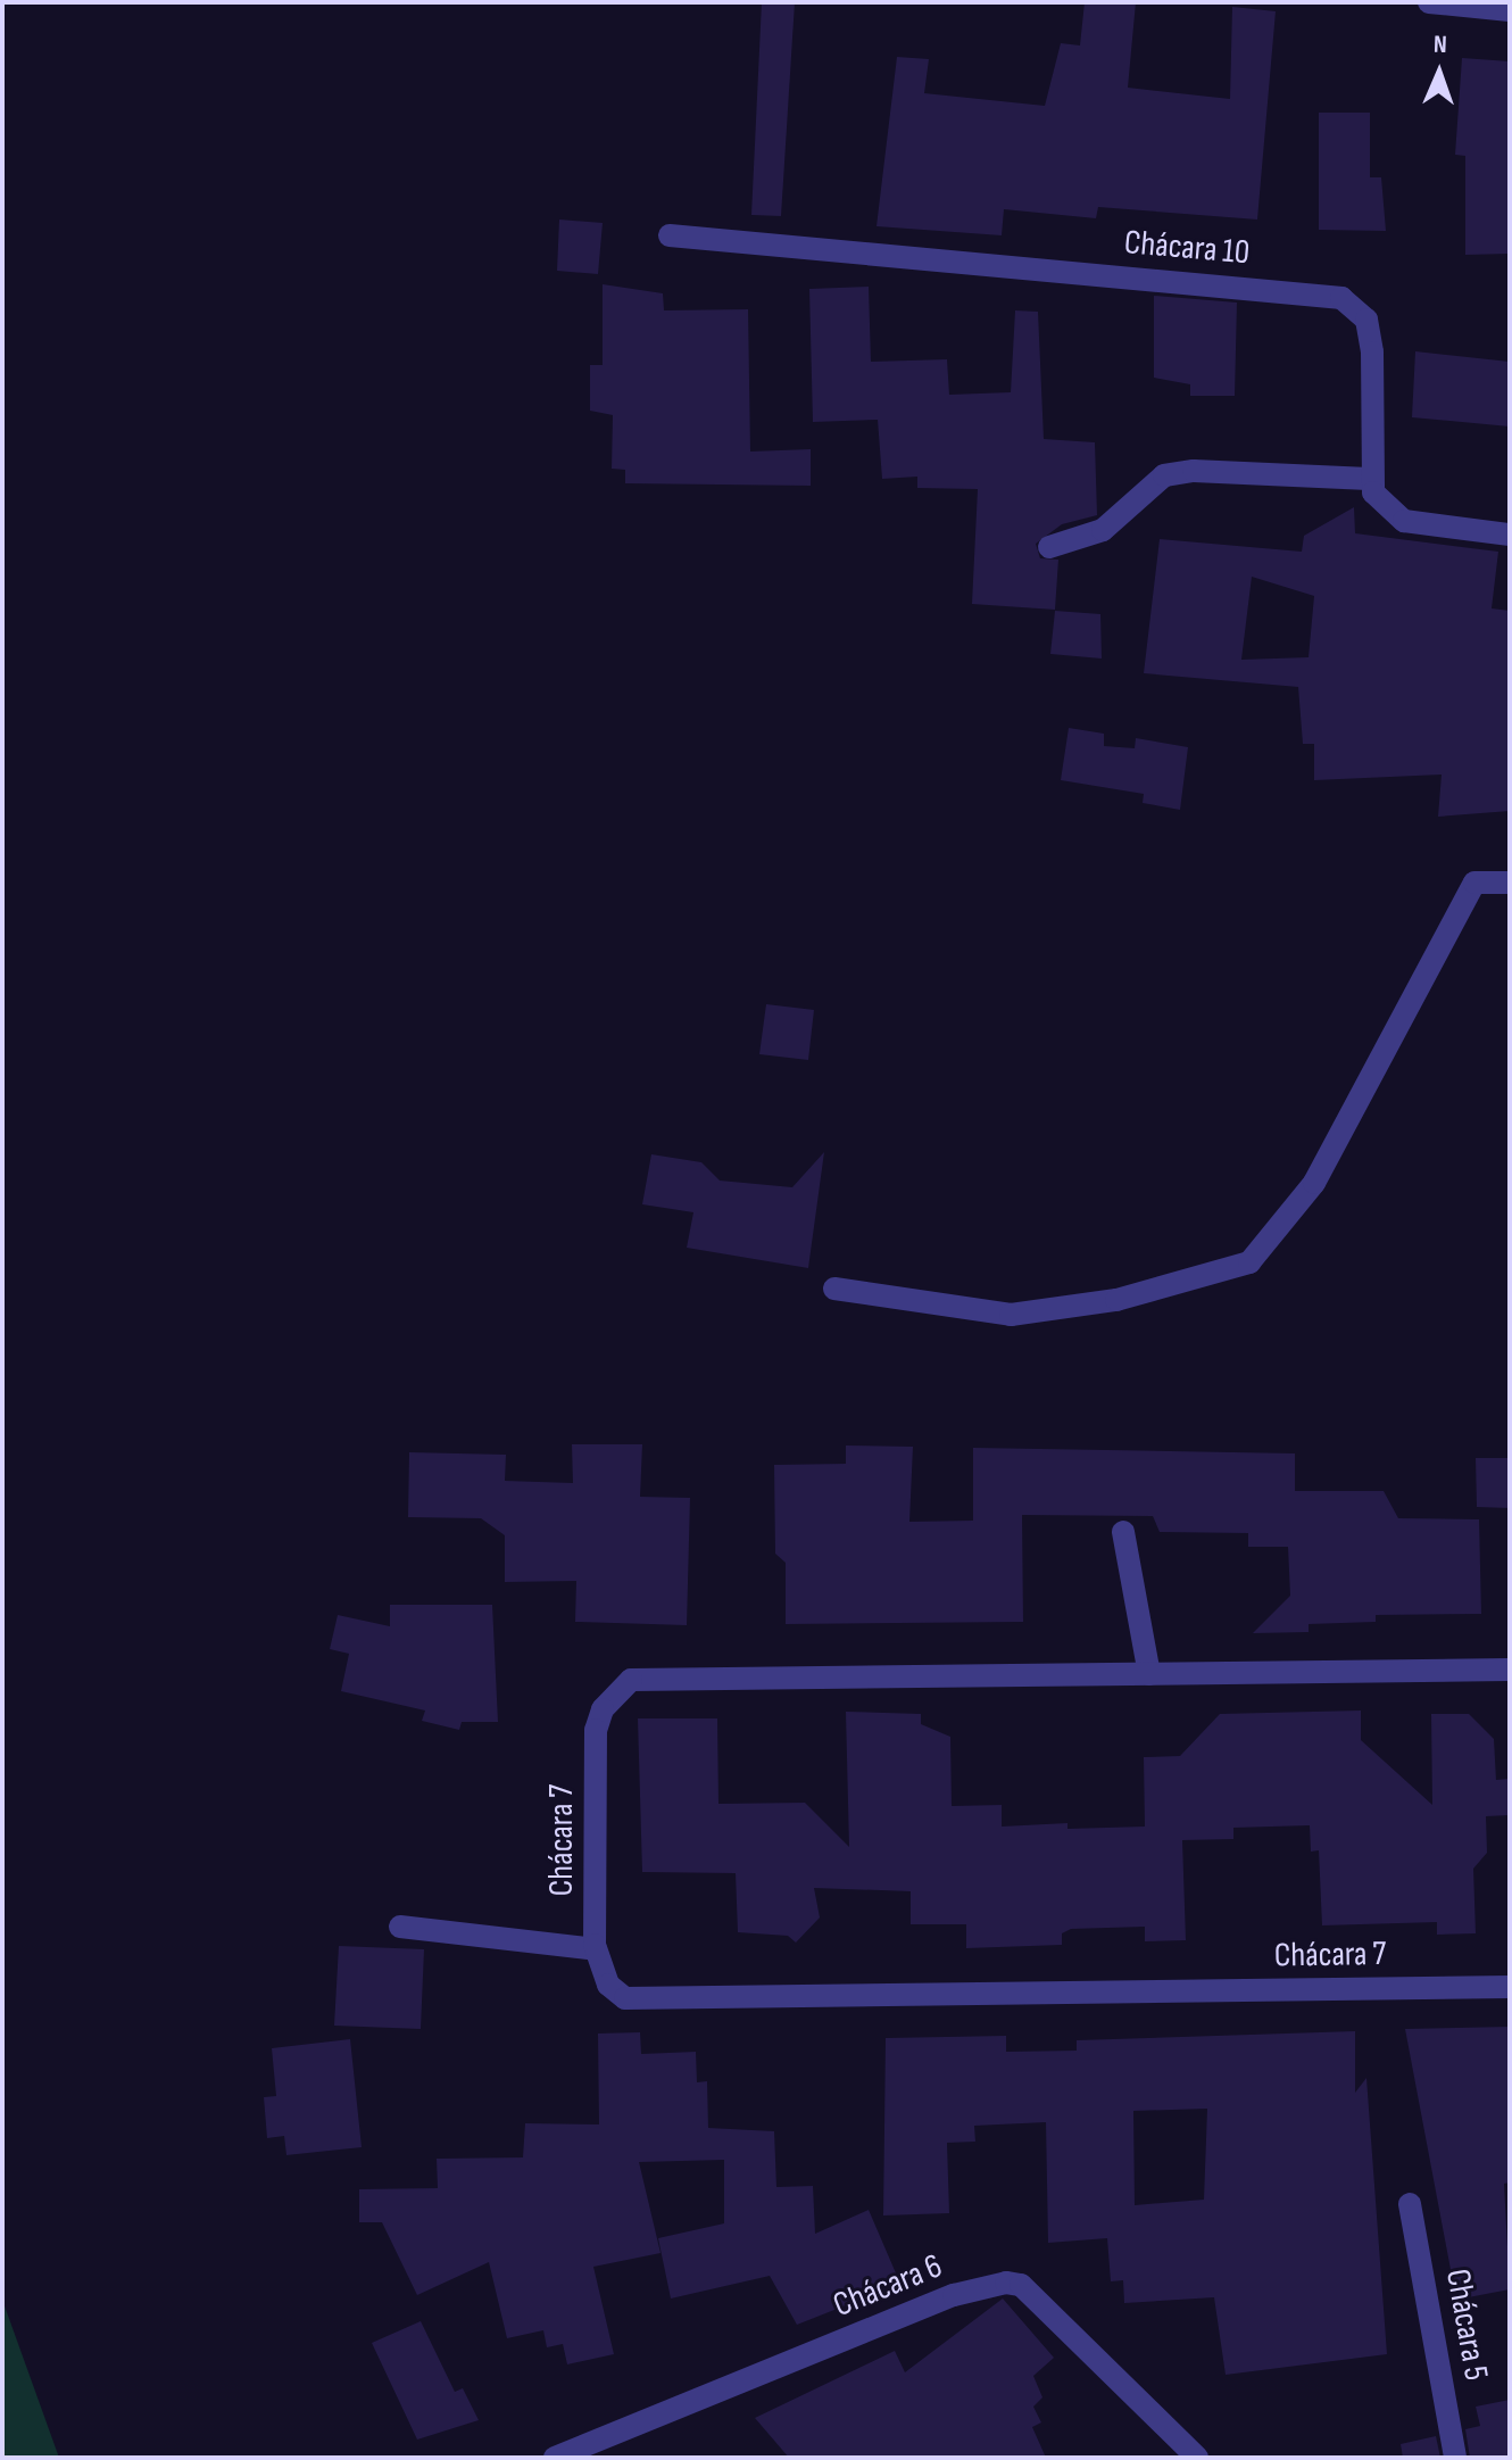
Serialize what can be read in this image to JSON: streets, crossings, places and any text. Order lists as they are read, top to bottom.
{
  "streets": {
    "street": [
      "Chácara 10",
      "Chácara 7",
      "Chácara 6",
      "Chácara 5"
    ]
  },
  "north": "top"
}
